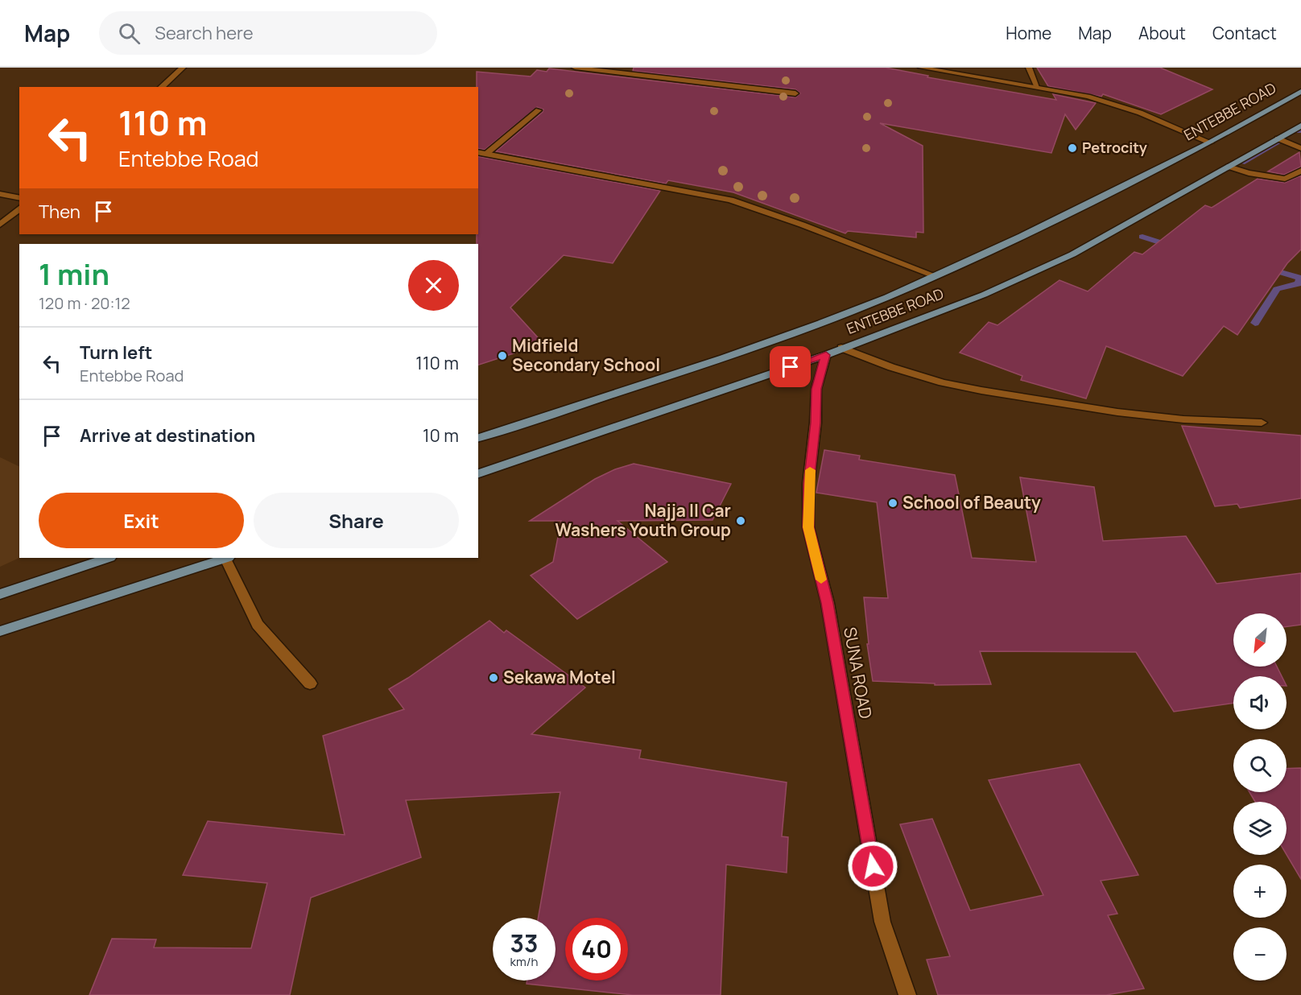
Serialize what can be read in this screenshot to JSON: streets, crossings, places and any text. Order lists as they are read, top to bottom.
{
  "streets": {
    "main road": ["ENTEBBE ROAD"],
    "street": ["SUNA ROAD"]
  },
  "crossings": [
    ["ENTEBBE ROAD", "SUNA ROAD"]
  ],
  "places": [
    "Petrocity",
    "Midfield Secondary School",
    "School of Beauty",
    "Najja II Car Washers Youth Group",
    "Sekawa Motel"
  ],
  "north": "bottom left",
  "page": {
    "header": "Map",
    "search": "Search here",
    "nav": [
      "Home",
      "Map",
      "About",
      "Contact"
    ],
    "turn": ["110 m", "Entebbe Road"],
    "then": "Then",
    "heading": ["1 min", "120 m · 20:12"],
    "list": [
      {
        "name": "Turn left",
        "note": "Entebbe Road",
        "value": "110 m"
      },
      {
        "name": "Arrive at destination",
        "value": "10 m"
      }
    ],
    "buttons": ["Exit", "Share"],
    "map_buttons": ["+", "−"],
    "speed": "33 km/h",
    "limit": "40"
  }
}
